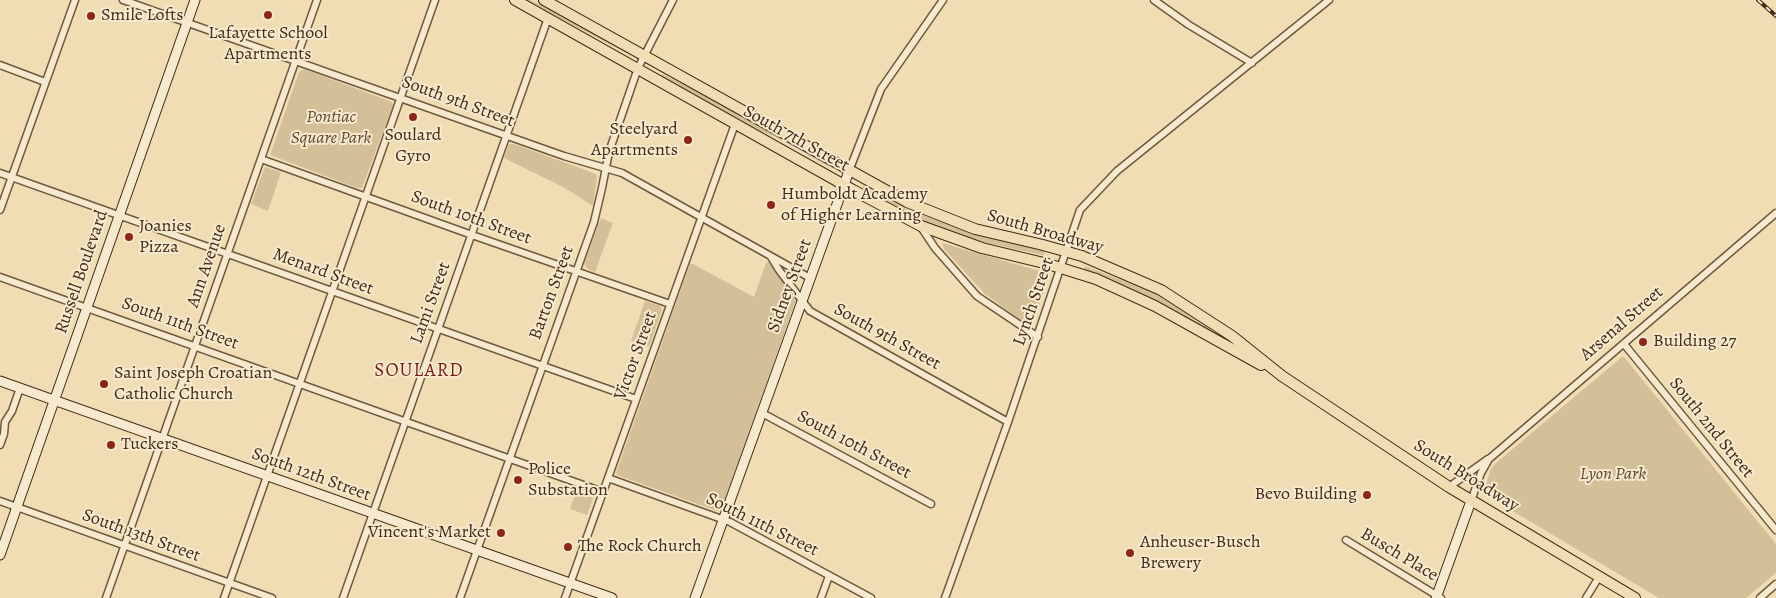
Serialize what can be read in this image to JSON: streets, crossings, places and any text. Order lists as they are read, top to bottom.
{
  "streets": {
    "main road": ["South 7th Street", "South Broadway"],
    "street": [
      "South 9th Street",
      "South 10th Street",
      "Ann Avenue",
      "Russell Boulevard",
      "Menard Street",
      "Sidney Street",
      "Barton Street",
      "Lynch Street",
      "Lami Street",
      "South 11th Street",
      "Arsenal Street",
      "Victor Street",
      "South 2nd Street",
      "South 12th Street",
      "South 13th Street",
      "Busch Place"
    ]
  },
  "crossings": [
    ["South 9th Street", "Ann Avenue"],
    ["South 9th Street", "Russell Boulevard"],
    ["South 9th Street", "Sidney Street"],
    ["South 9th Street", "Barton Street"],
    ["South 9th Street", "Lynch Street"],
    ["South 9th Street", "Lami Street"],
    ["South 9th Street", "Victor Street"],
    ["South 7th Street", "South Broadway"],
    ["South 7th Street", "Sidney Street"],
    ["South 7th Street", "Barton Street"],
    ["South 7th Street", "Lynch Street"],
    ["South 7th Street", "Lami Street"],
    ["South 7th Street", "Victor Street"],
    ["South 10th Street", "Ann Avenue"],
    ["South 10th Street", "Sidney Street"],
    ["South 10th Street", "Barton Street"],
    ["South 10th Street", "Lami Street"],
    ["South 10th Street", "Victor Street"],
    ["South Broadway", "Lynch Street"],
    ["South Broadway", "Arsenal Street"],
    ["Ann Avenue", "Menard Street"],
    ["Ann Avenue", "South 11th Street"],
    ["Ann Avenue", "South 12th Street"],
    ["Ann Avenue", "South 13th Street"],
    ["Russell Boulevard", "Menard Street"],
    ["Russell Boulevard", "South 11th Street"],
    ["Russell Boulevard", "South 12th Street"],
    ["Russell Boulevard", "South 13th Street"],
    ["Menard Street", "Barton Street"],
    ["Menard Street", "Lami Street"],
    ["Menard Street", "Victor Street"],
    ["Sidney Street", "South 11th Street"],
    ["Barton Street", "South 11th Street"],
    ["Barton Street", "South 12th Street"],
    ["Lami Street", "South 11th Street"],
    ["Lami Street", "South 12th Street"],
    ["South 11th Street", "Victor Street"],
    ["Arsenal Street", "South 2nd Street"],
    ["Arsenal Street", "Busch Place"],
    ["Victor Street", "South 12th Street"]
  ],
  "districts": ["SOULARD"],
  "parks": ["Pontiac Square Park", "Lyon Park"],
  "places": [
    "Lafayette School Apartments",
    "Smile Lofts",
    "Soulard Gyro",
    "Steelyard Apartments",
    "Humboldt Academy of Higher Learning",
    "Joanies Pizza",
    "Building 27",
    "Saint Joseph Croatian Catholic Church",
    "Tuckers",
    "Police Substation",
    "Bevo Building",
    "Vincent's Market",
    "The Rock Church",
    "Anheuser-Busch Brewery"
  ]
}
